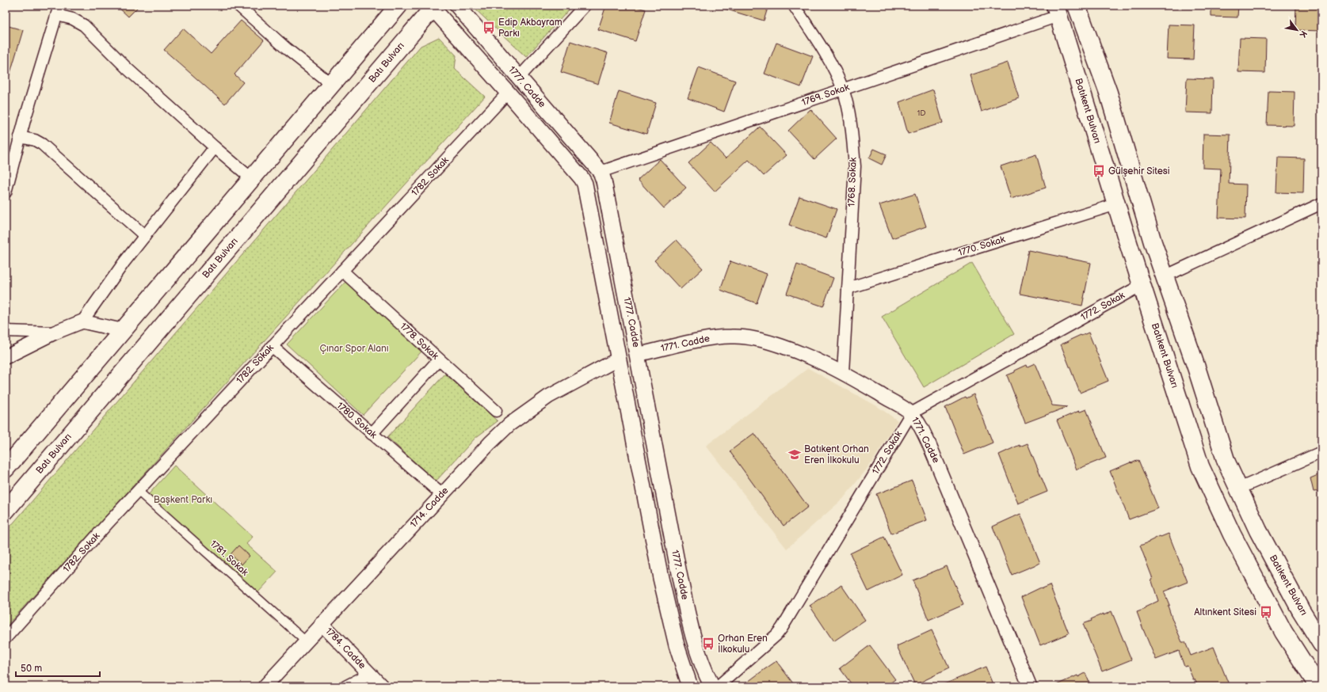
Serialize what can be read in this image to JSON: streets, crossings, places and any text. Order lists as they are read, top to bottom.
{
  "streets": {
    "main road": ["Batı Bulvarı", "1777. Cadde", "Batıkent Bulvarı"],
    "street": [
      "1769. Sokak",
      "1782. Sokak",
      "1768. Sokak",
      "1770. Sokak",
      "1772. Sokak",
      "1778. Sokak",
      "1771. Cadde",
      "1780. Sokak",
      "1714. Cadde",
      "1781. Sokak",
      "1784. Cadde"
    ]
  },
  "crossings": [
    ["Batı Bulvarı", "1777. Cadde"],
    ["1777. Cadde", "1769. Sokak"],
    ["1777. Cadde", "1782. Sokak"],
    ["1777. Cadde", "1771. Cadde"],
    ["1777. Cadde", "1714. Cadde"],
    ["1769. Sokak", "Batıkent Bulvarı"],
    ["1769. Sokak", "1768. Sokak"],
    ["Batıkent Bulvarı", "1770. Sokak"],
    ["Batıkent Bulvarı", "1772. Sokak"],
    ["1782. Sokak", "1778. Sokak"],
    ["1782. Sokak", "1780. Sokak"],
    ["1782. Sokak", "1781. Sokak"],
    ["1768. Sokak", "1770. Sokak"],
    ["1768. Sokak", "1771. Cadde"],
    ["1772. Sokak", "1771. Cadde"],
    ["1780. Sokak", "1714. Cadde"],
    ["1714. Cadde", "1781. Sokak"],
    ["1714. Cadde", "1784. Cadde"]
  ],
  "parks": ["Çınar Spor Alanı", "Başkent Parkı"],
  "places": {
    "bus stop": [
      "Edip Akbayram Parkı",
      "Gülşehir Sitesi",
      "Altınkent Sitesi",
      "Orhan Eren İlkokulu"
    ],
    "school or university": ["Batıkent Orhan Eren İlkokulu"]
  },
  "house_numbers": ["1D"],
  "scale_bar": "50 m",
  "north": "bottom right"
}
